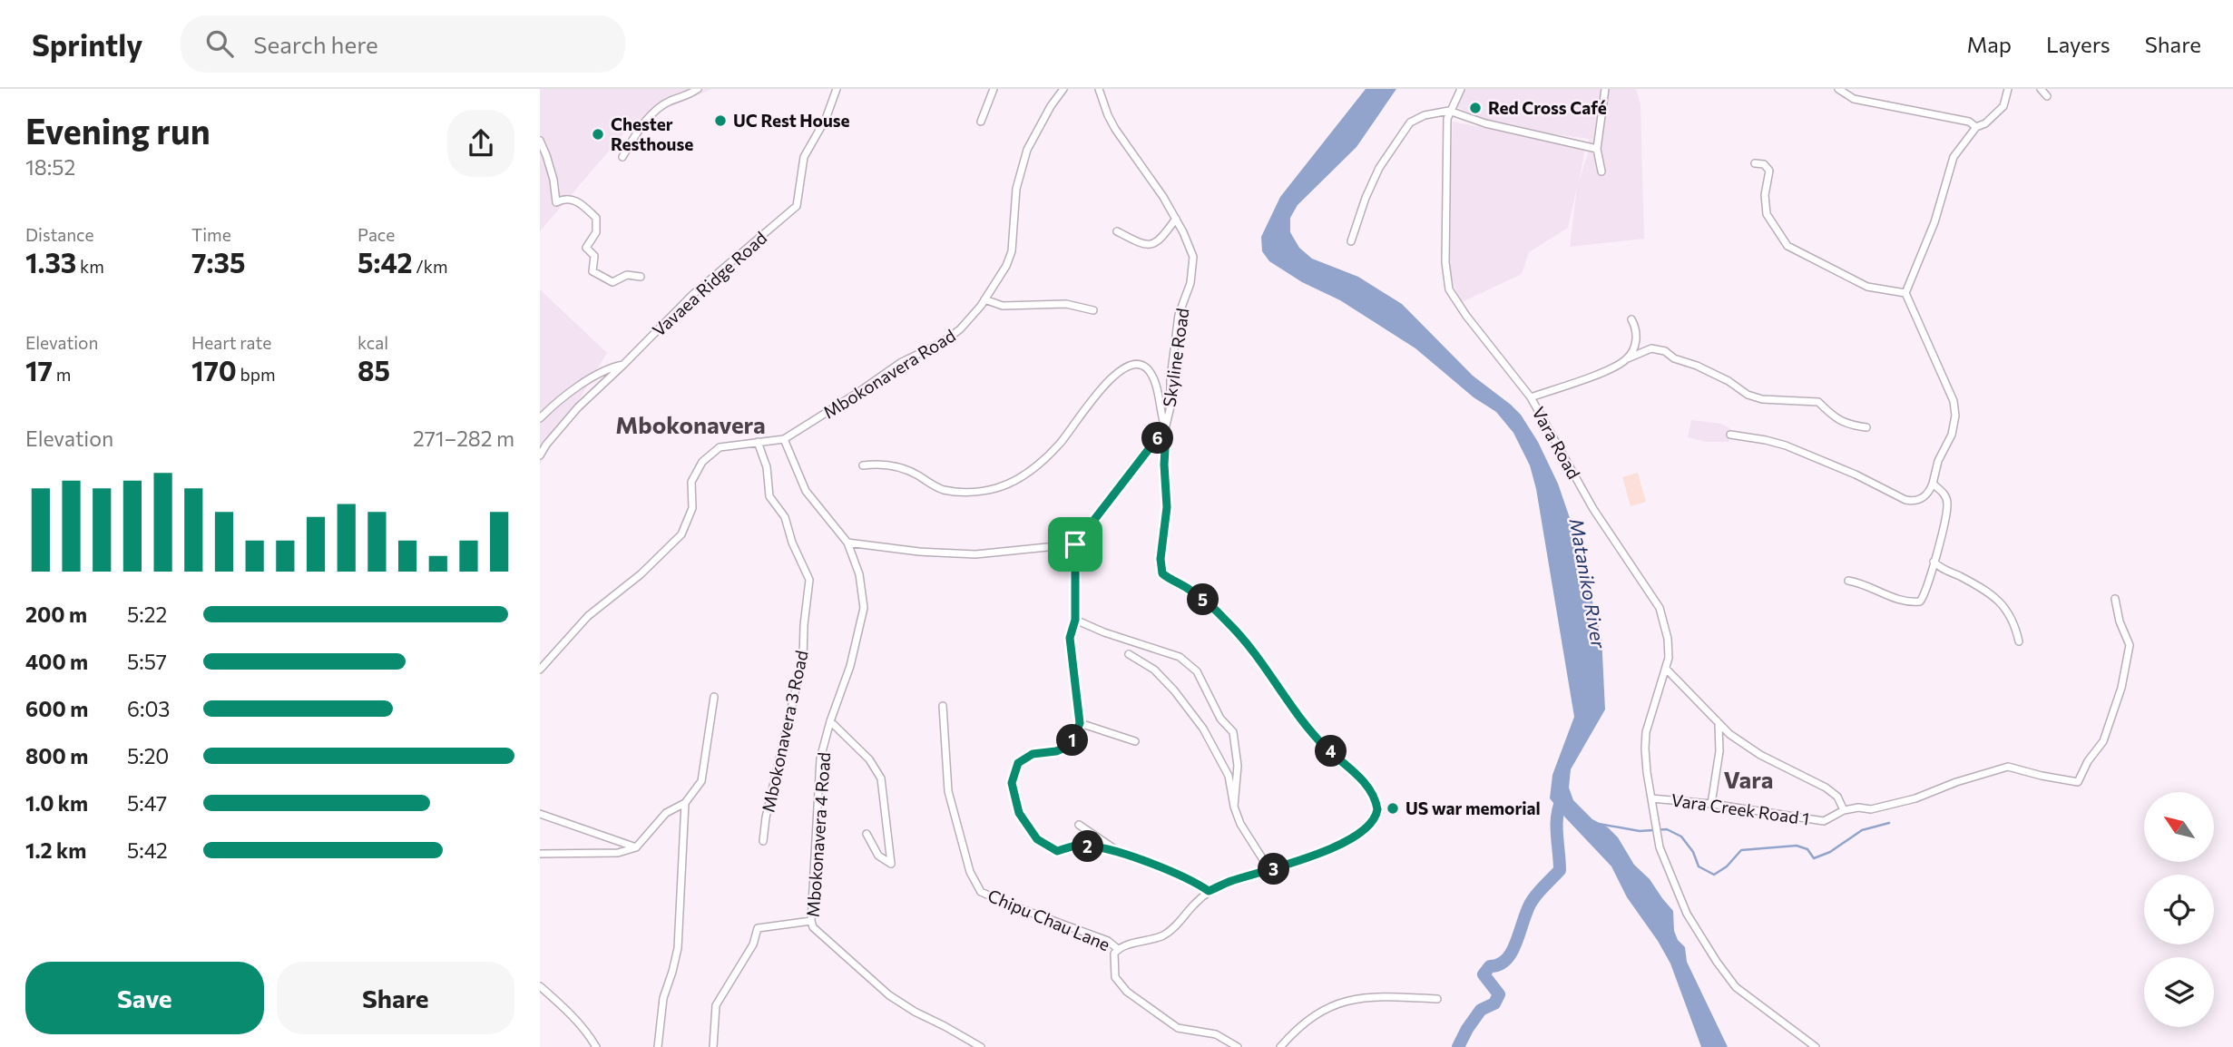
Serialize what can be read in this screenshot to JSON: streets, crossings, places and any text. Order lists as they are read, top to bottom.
{
  "streets": {
    "street": [
      "Vavaea Ridge Road",
      "Skyline Road",
      "Mbokonavera Road",
      "Vara Road",
      "Mbokonavera 3 Road",
      "Vara Creek Road 1",
      "Mbokonavera 4 Road",
      "Chipu Chau Lane"
    ]
  },
  "crossings": [
    ["Skyline Road", "Chipu Chau Lane"],
    ["Mbokonavera Road", "Mbokonavera 4 Road"],
    ["Vara Road", "Vara Creek Road 1"]
  ],
  "districts": ["Mbokonavera", "Vara"],
  "water": ["Mataniko River"],
  "places": [
    "Red Cross Café",
    "UC Rest House",
    "Chester Resthouse",
    "US war memorial"
  ],
  "north": "top left",
  "page": {
    "header": "Sprintly",
    "search": "Search here",
    "nav": ["Map", "Layers", "Share"],
    "heading": ["Evening run", "18:52"],
    "stats": [
      ["Distance", "1.33 km"],
      ["Time", "7:35"],
      ["Pace", "5:42 /km"],
      ["Elevation", "17 m"],
      ["Heart rate", "170 bpm"],
      ["kcal", "85"]
    ],
    "chart": ["Elevation", "271–282 m"],
    "pins": [
      "6",
      "5",
      "1",
      "4",
      "2",
      "3"
    ],
    "list": [
      {
        "name": "200 m",
        "note": "5:22"
      },
      {
        "name": "400 m",
        "note": "5:57"
      },
      {
        "name": "600 m",
        "note": "6:03"
      },
      {
        "name": "800 m",
        "note": "5:20"
      },
      {
        "name": "1.0 km",
        "note": "5:47"
      },
      {
        "name": "1.2 km",
        "note": "5:42"
      }
    ],
    "buttons": ["Save", "Share"]
  }
}
